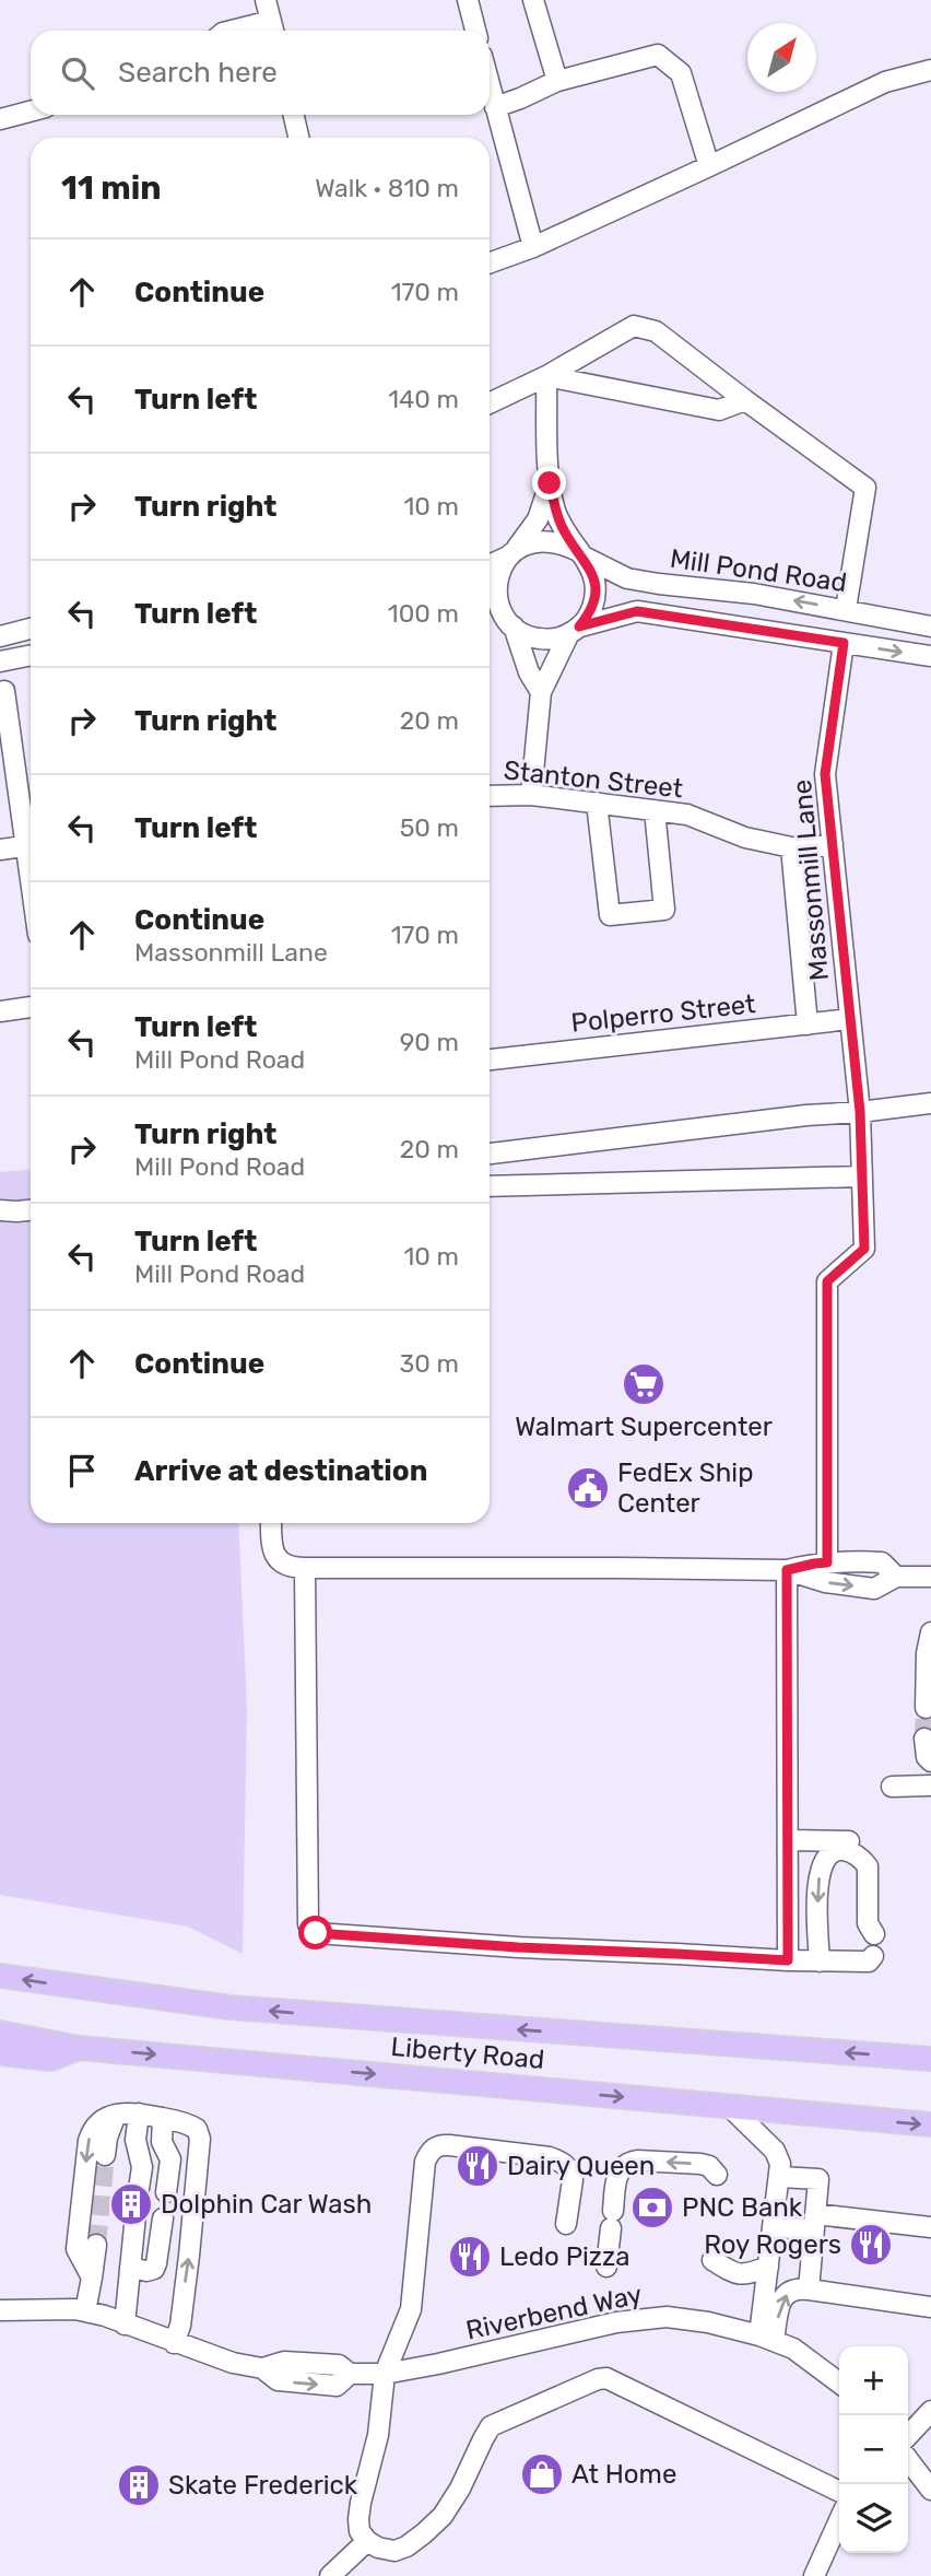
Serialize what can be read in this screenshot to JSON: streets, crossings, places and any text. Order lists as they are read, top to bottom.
{
  "streets": {
    "main road": ["Liberty Road"],
    "street": [
      "Mill Pond Road",
      "Stanton Street",
      "Massonmill Lane",
      "Polperro Street",
      "Riverbend Way"
    ]
  },
  "crossings": [
    ["Stanton Street", "Massonmill Lane"],
    ["Massonmill Lane", "Polperro Street"]
  ],
  "places": {
    "supermarket": ["Walmart Supercenter"],
    "public building": ["FedEx Ship Center"],
    "restaurant": ["Dairy Queen", "Roy Rogers", "Ledo Pizza"],
    "building": ["Dolphin Car Wash", "Skate Frederick"],
    "bank": ["PNC Bank"],
    "shop": ["At Home"]
  },
  "north": "top right",
  "page": {
    "search": "Search here",
    "heading": ["11 min", "Walk · 810 m"],
    "list": [
      ["Continue", "170 m"],
      ["Turn left", "140 m"],
      ["Turn right", "10 m"],
      ["Turn left", "100 m"],
      ["Turn right", "20 m"],
      ["Turn left", "50 m"],
      ["Continue", "Massonmill Lane", "170 m"],
      ["Turn left", "Mill Pond Road", "90 m"],
      ["Turn right", "Mill Pond Road", "20 m"],
      ["Turn left", "Mill Pond Road", "10 m"],
      ["Continue", "30 m"],
      "Arrive at destination"
    ],
    "map_buttons": ["+", "−"]
  }
}
